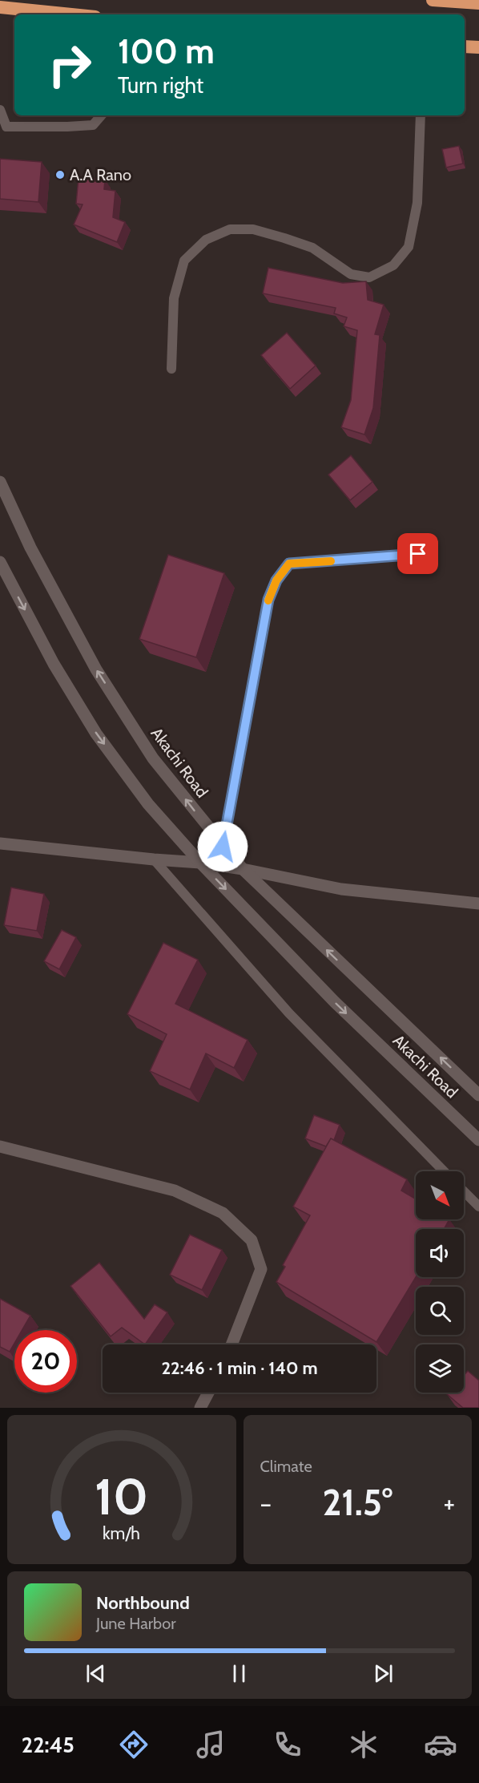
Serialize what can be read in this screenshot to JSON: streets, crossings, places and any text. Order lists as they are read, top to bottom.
{
  "streets": {
    "main road": ["Akachi Road"]
  },
  "places": ["A.A Rano"],
  "north": "bottom right",
  "page": {
    "turn": ["100 m", "Turn right"],
    "limit": "20",
    "trip": "22:46 · 1 min · 140 m",
    "tile": "Climate",
    "heat": ["−", "21.5°", "+"],
    "song": ["Northbound", "June Harbor"],
    "tabs": "22:45",
    "gauge": ["10", "km/h"]
  }
}
